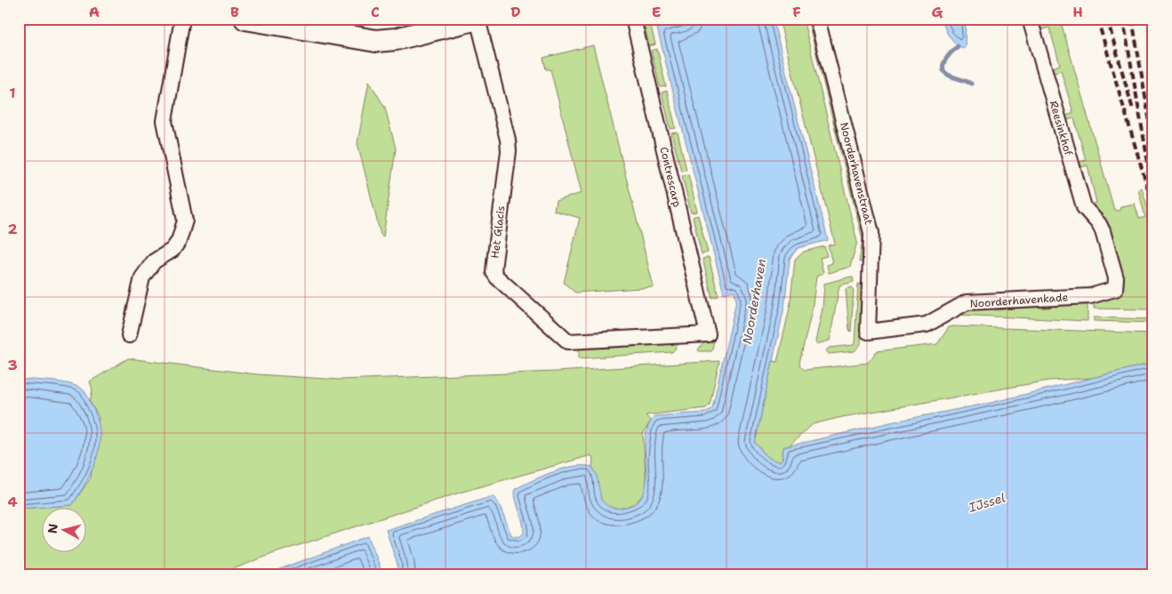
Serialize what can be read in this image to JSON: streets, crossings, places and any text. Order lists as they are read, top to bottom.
{
  "streets": {
    "street": [
      "Reesinkhof",
      "Noorderhavenstraat",
      "Contrescarp",
      "Het Glacis",
      "Noorderhavenkade"
    ]
  },
  "crossings": [
    ["Reesinkhof", "Noorderhavenkade"],
    ["Noorderhavenstraat", "Noorderhavenkade"],
    ["Contrescarp", "Het Glacis"]
  ],
  "water": ["Noorderhaven", "IJssel"],
  "north": "left",
  "grid": {
    "columns": [
      "A",
      "B",
      "C",
      "D",
      "E",
      "F",
      "G",
      "H"
    ],
    "rows": [
      "1",
      "2",
      "3",
      "4"
    ]
  }
}
